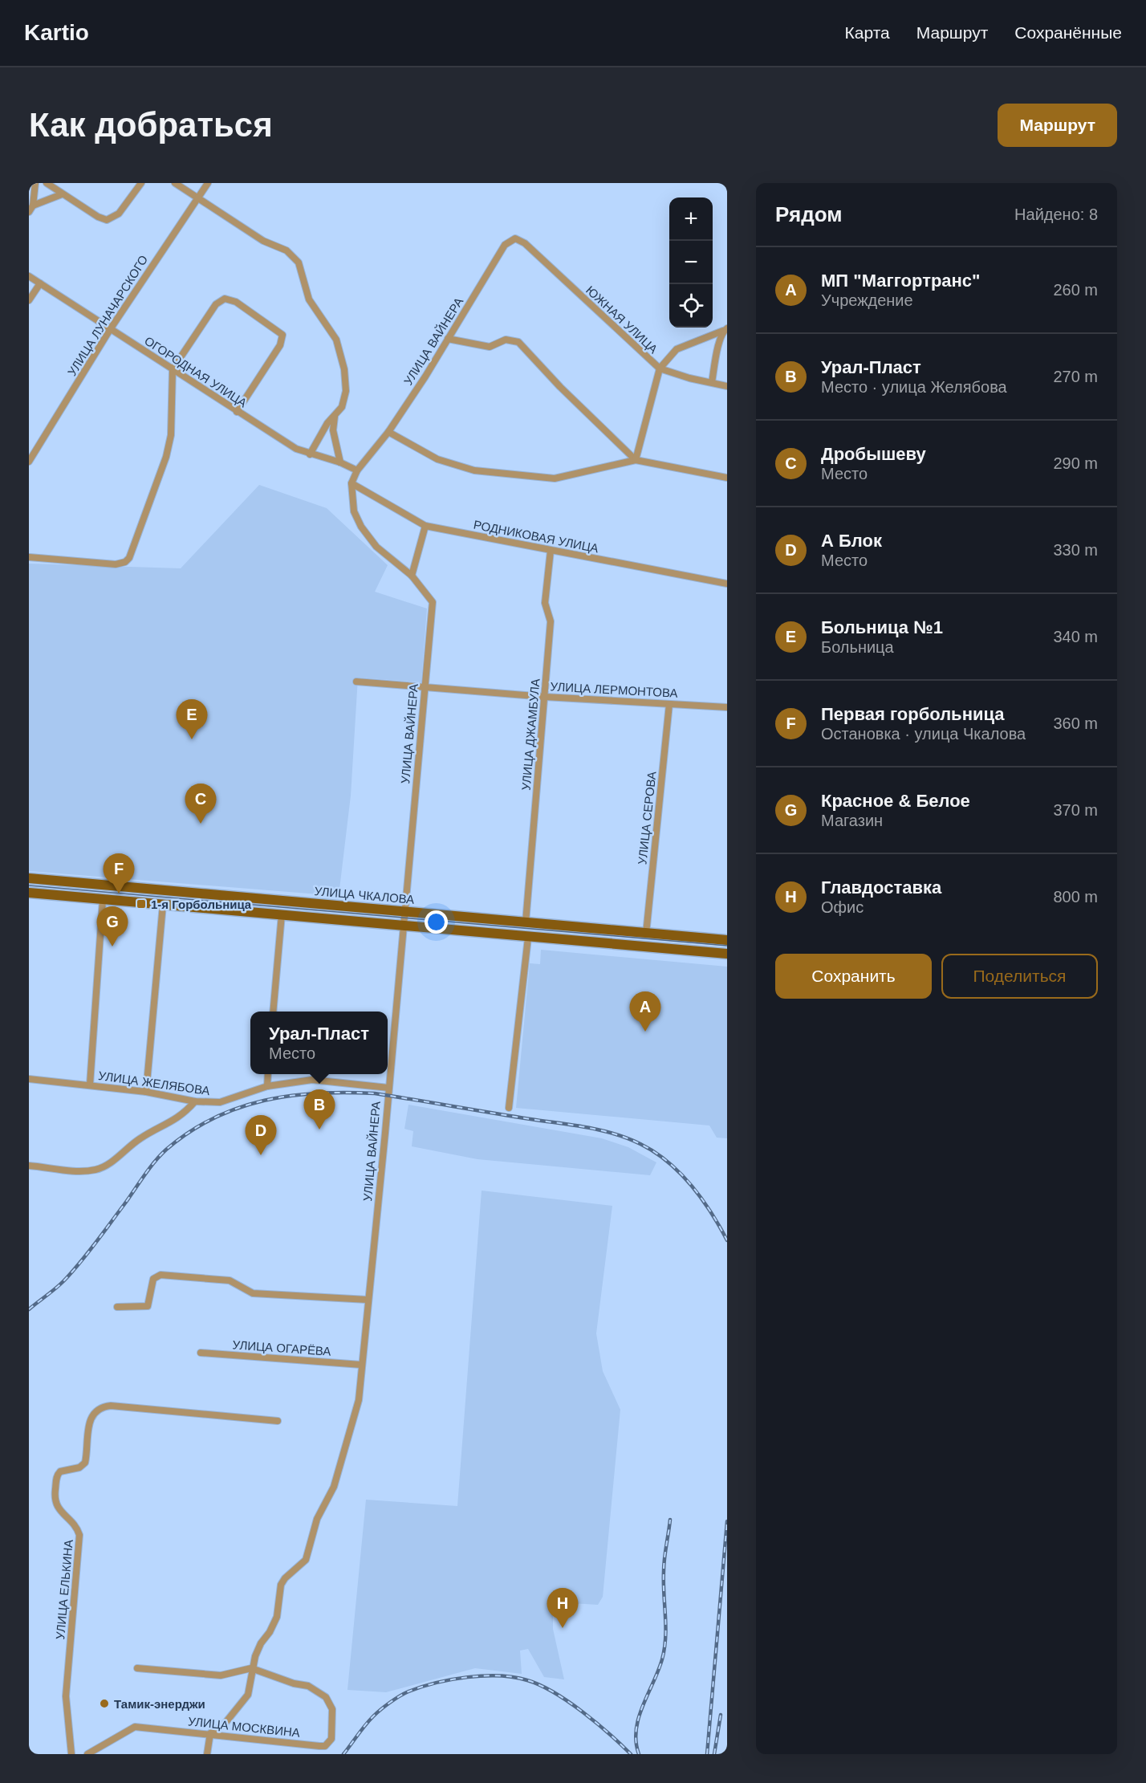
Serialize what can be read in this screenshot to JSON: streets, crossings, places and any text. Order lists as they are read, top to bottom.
{
  "streets": {
    "main road": ["УЛИЦА ЧКАЛОВА"],
    "street": [
      "УЛИЦА ЛУНАЧАРСКОГО",
      "ЮЖНАЯ УЛИЦА",
      "УЛИЦА ВАЙНЕРА",
      "ОГОРОДНАЯ УЛИЦА",
      "РОДНИКОВАЯ УЛИЦА",
      "УЛИЦА ЛЕРМОНТОВА",
      "УЛИЦА ДЖАМБУЛА",
      "УЛИЦА СЕРОВА",
      "УЛИЦА ЖЕЛЯБОВА",
      "УЛИЦА ОГАРЁВА",
      "УЛИЦА ЕЛЬКИНА",
      "УЛИЦА МОСКВИНА"
    ]
  },
  "crossings": [
    ["УЛИЦА ЛУНАЧАРСКОГО", "ОГОРОДНАЯ УЛИЦА"],
    ["ЮЖНАЯ УЛИЦА", "УЛИЦА ВАЙНЕРА"],
    ["УЛИЦА ВАЙНЕРА", "ОГОРОДНАЯ УЛИЦА"],
    ["УЛИЦА ВАЙНЕРА", "РОДНИКОВАЯ УЛИЦА"],
    ["УЛИЦА ВАЙНЕРА", "УЛИЦА ЛЕРМОНТОВА"],
    ["УЛИЦА ВАЙНЕРА", "УЛИЦА ЧКАЛОВА"],
    ["УЛИЦА ВАЙНЕРА", "УЛИЦА ЖЕЛЯБОВА"],
    ["УЛИЦА ВАЙНЕРА", "УЛИЦА ОГАРЁВА"],
    ["УЛИЦА ВАЙНЕРА", "УЛИЦА МОСКВИНА"],
    ["РОДНИКОВАЯ УЛИЦА", "УЛИЦА ДЖАМБУЛА"],
    ["УЛИЦА ЛЕРМОНТОВА", "УЛИЦА ДЖАМБУЛА"],
    ["УЛИЦА ЛЕРМОНТОВА", "УЛИЦА СЕРОВА"],
    ["УЛИЦА ДЖАМБУЛА", "УЛИЦА ЧКАЛОВА"],
    ["УЛИЦА СЕРОВА", "УЛИЦА ЧКАЛОВА"]
  ],
  "places": {
    "transit": ["1-я Горбольница"],
    "other": ["Тамик-энерджи"]
  },
  "page": {
    "header": "Kartio",
    "nav": ["Карта", "Маршрут", "Сохранённые"],
    "buttons": [
      "Маршрут",
      ["Сохранить", "Поделиться"]
    ],
    "title": "Как добраться",
    "heading": ["Рядом", "Найдено: 8"],
    "map_buttons": ["+", "−"],
    "list": [
      {
        "mark": "A",
        "name": "МП \"Маггортранс\"",
        "note": "Учреждение",
        "value": "260 m"
      },
      {
        "mark": "B",
        "name": "Урал-Пласт",
        "note": "Место · улица Желябова",
        "value": "270 m"
      },
      {
        "mark": "C",
        "name": "Дробышеву",
        "note": "Место",
        "value": "290 m"
      },
      {
        "mark": "D",
        "name": "А Блок",
        "note": "Место",
        "value": "330 m"
      },
      {
        "mark": "E",
        "name": "Больница №1",
        "note": "Больница",
        "value": "340 m"
      },
      {
        "mark": "F",
        "name": "Первая горбольница",
        "note": "Остановка · улица Чкалова",
        "value": "360 m"
      },
      {
        "mark": "G",
        "name": "Красное & Белое",
        "note": "Магазин",
        "value": "370 m"
      },
      {
        "mark": "H",
        "name": "Главдоставка",
        "note": "Офис",
        "value": "800 m"
      }
    ],
    "pins": [
      "E",
      "C",
      "F",
      "G",
      "A",
      "B",
      "D",
      "H"
    ],
    "popup": ["Урал-Пласт", "Место"]
  }
}
